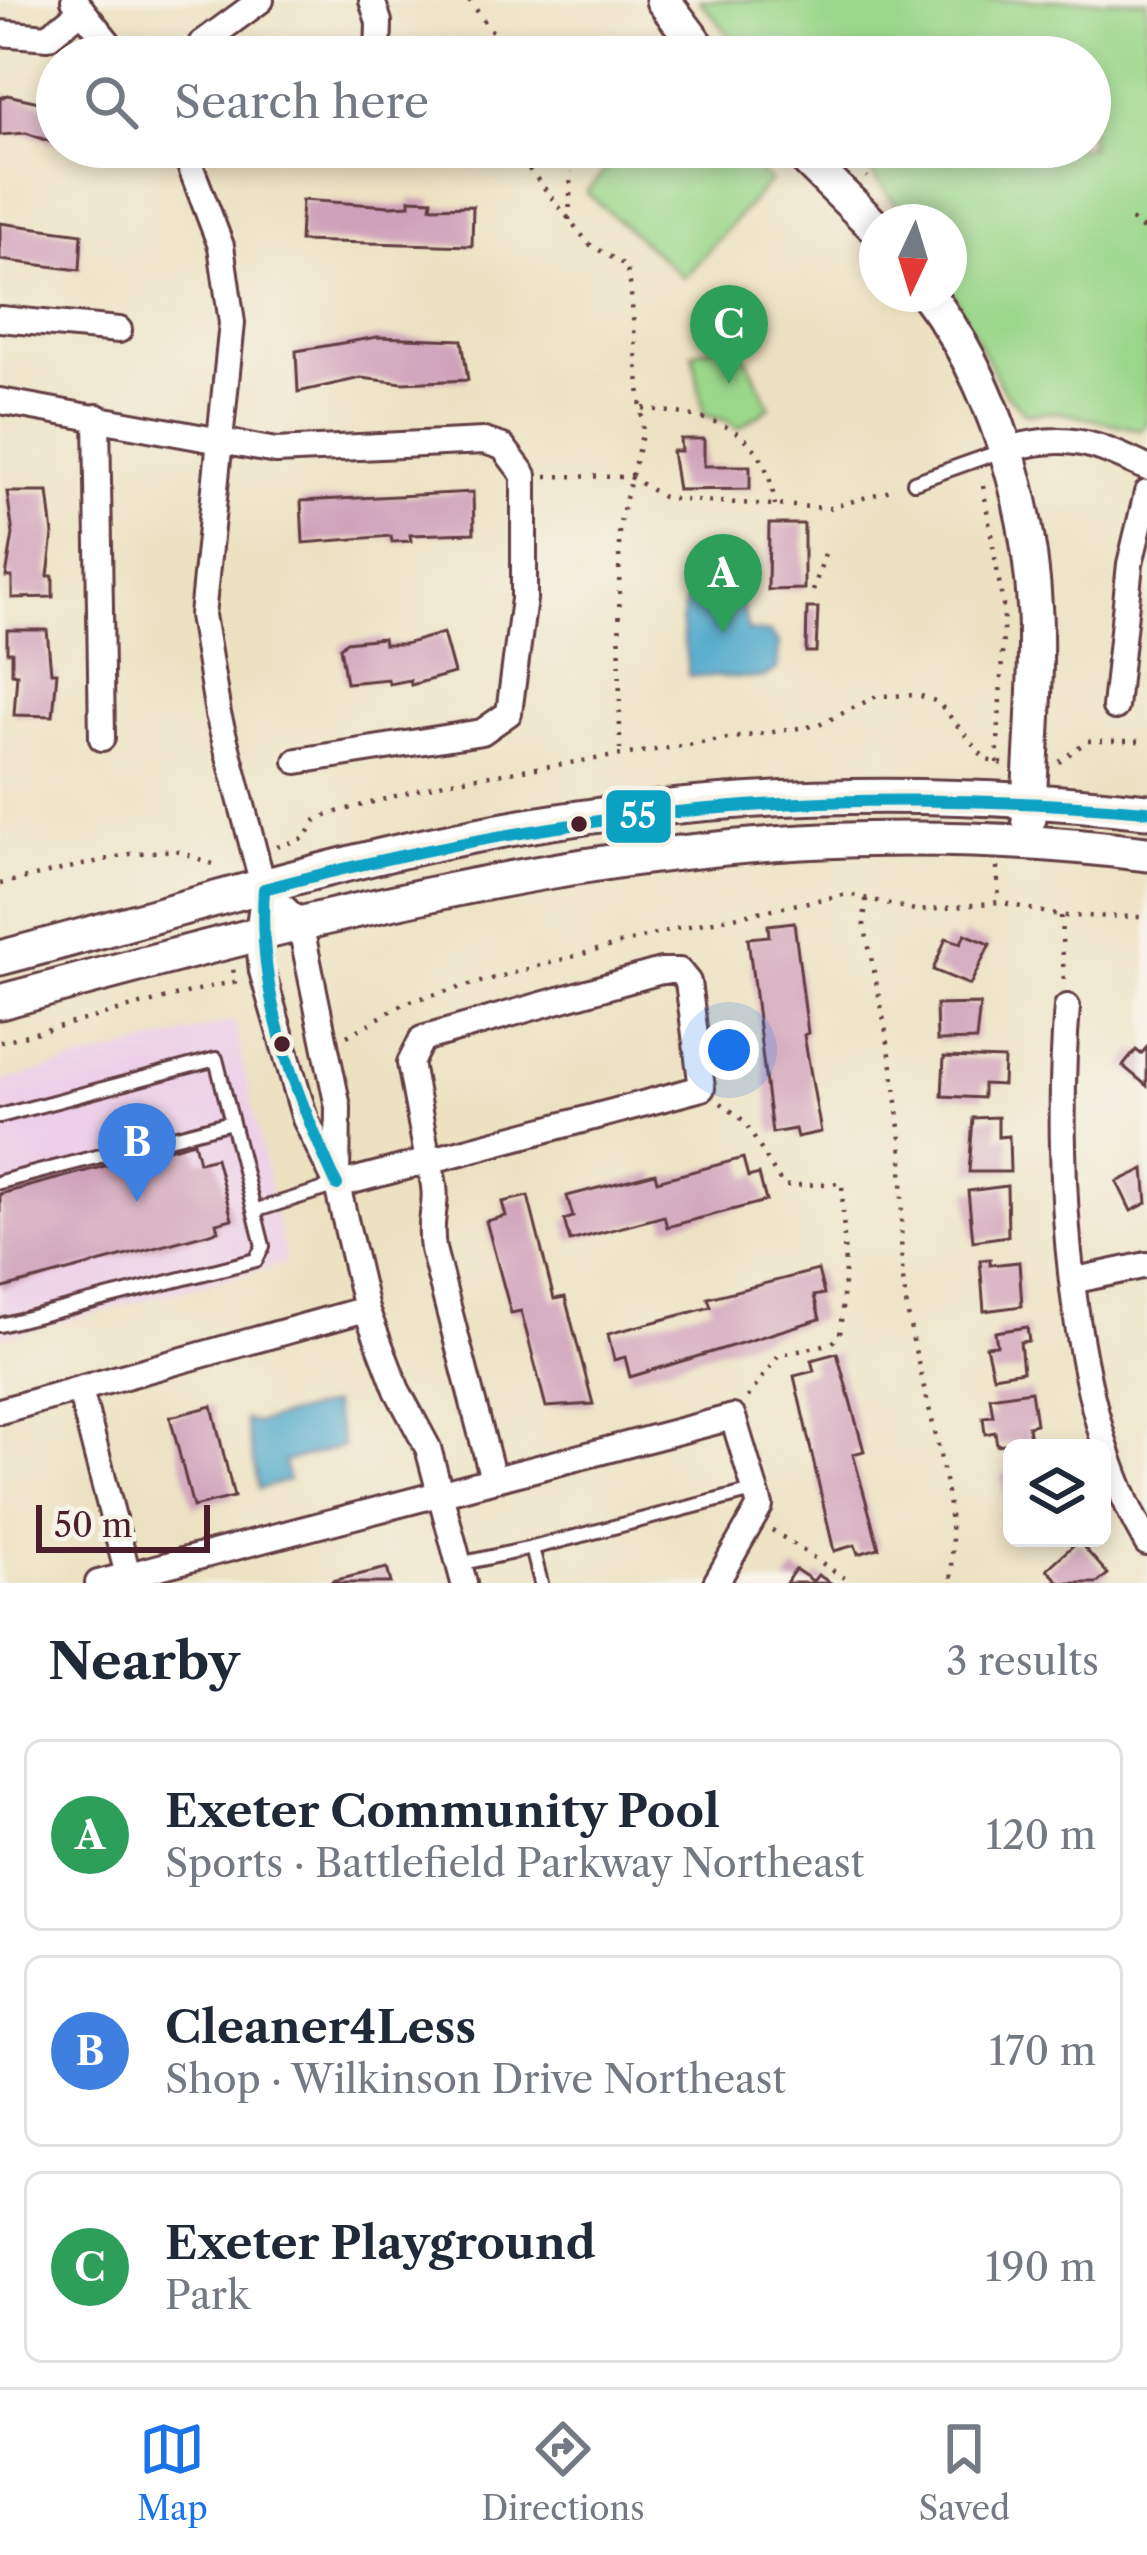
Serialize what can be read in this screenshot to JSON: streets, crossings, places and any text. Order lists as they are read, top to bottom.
{
  "lines": ["transit line 55"],
  "scale_bar": "50 m",
  "north": "bottom",
  "page": {
    "search": "Search here",
    "pins": ["C", "A", "B"],
    "scale": "50 m",
    "heading": ["Nearby", "3 results"],
    "list": [
      {
        "mark": "A",
        "name": "Exeter Community Pool",
        "note": "Sports · Battlefield Parkway Northeast",
        "value": "120 m"
      },
      {
        "mark": "B",
        "name": "Cleaner4Less",
        "note": "Shop · Wilkinson Drive Northeast",
        "value": "170 m"
      },
      {
        "mark": "C",
        "name": "Exeter Playground",
        "note": "Park",
        "value": "190 m"
      }
    ],
    "nav": ["Map", "Directions", "Saved"]
  }
}
